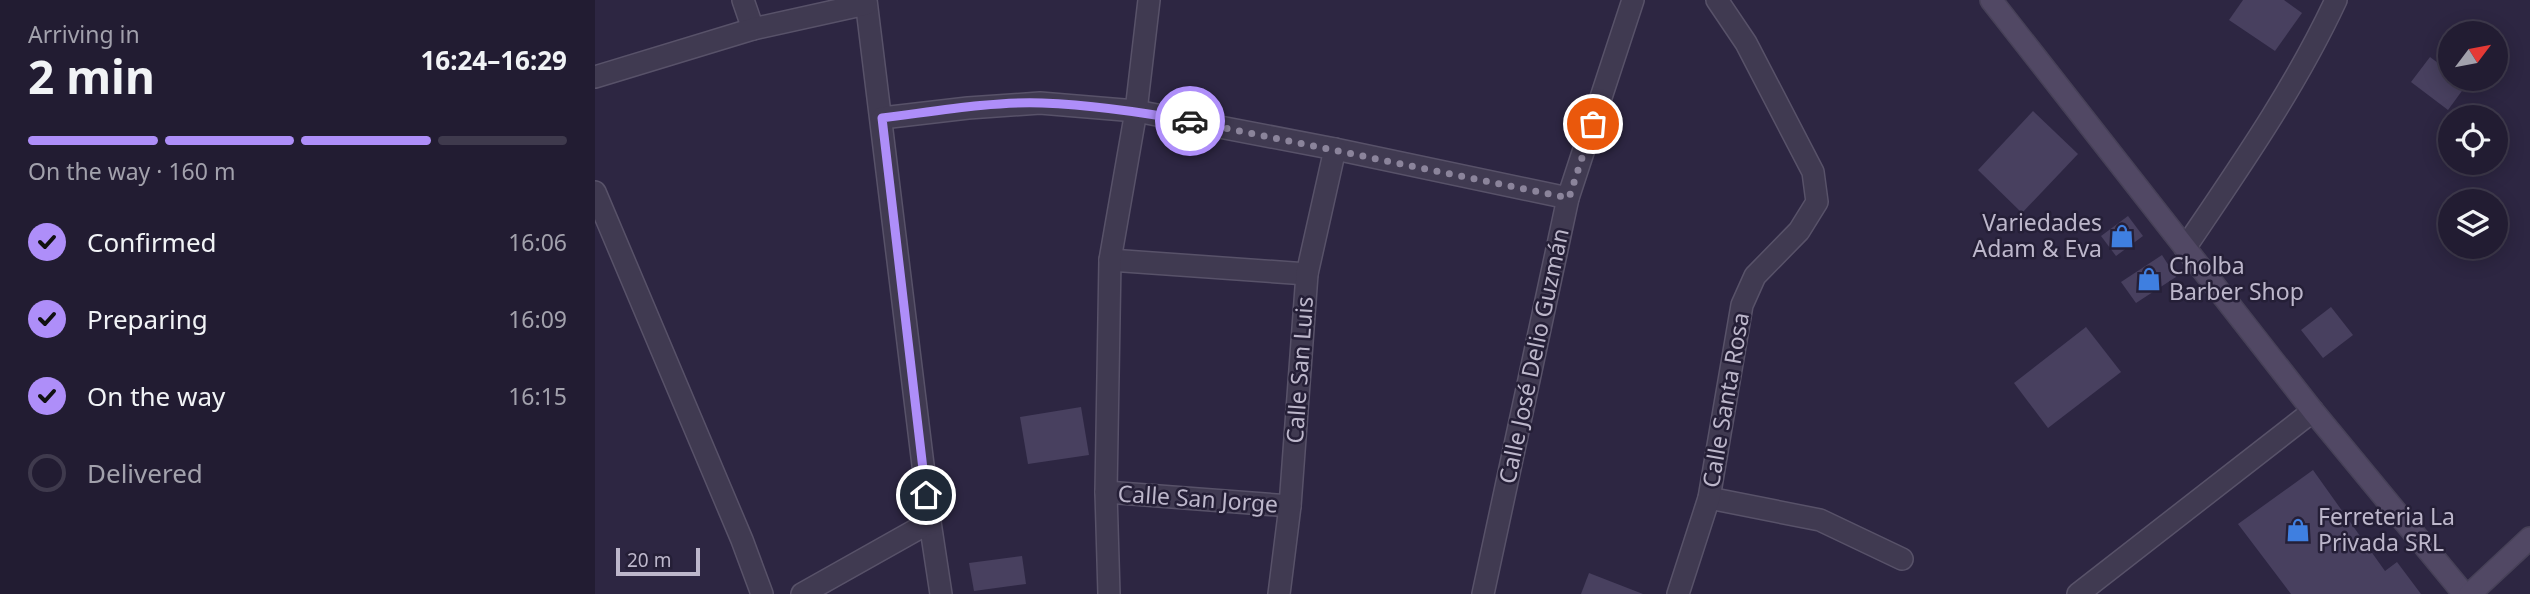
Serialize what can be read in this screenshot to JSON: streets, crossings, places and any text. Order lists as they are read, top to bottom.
{
  "streets": {
    "street": [
      "Calle José Delio Guzmán",
      "Calle San Luis",
      "Calle Santa Rosa",
      "Calle San Jorge"
    ]
  },
  "crossings": [
    ["Calle San Luis", "Calle San Jorge"]
  ],
  "places": {
    "shop": ["Variedades Adam & Eva", "Cholba Barber Shop", "Ferreteria La Privada SRL"]
  },
  "scale_bar": "20 m",
  "north": "top right",
  "page": {
    "heading": ["2 min", "Arriving in", "16:24–16:29"],
    "bar": "On the way · 160 m",
    "list": [
      ["Confirmed", "16:06"],
      ["Preparing", "16:09"],
      ["On the way", "16:15"],
      "Delivered"
    ],
    "scale": "20 m"
  }
}
